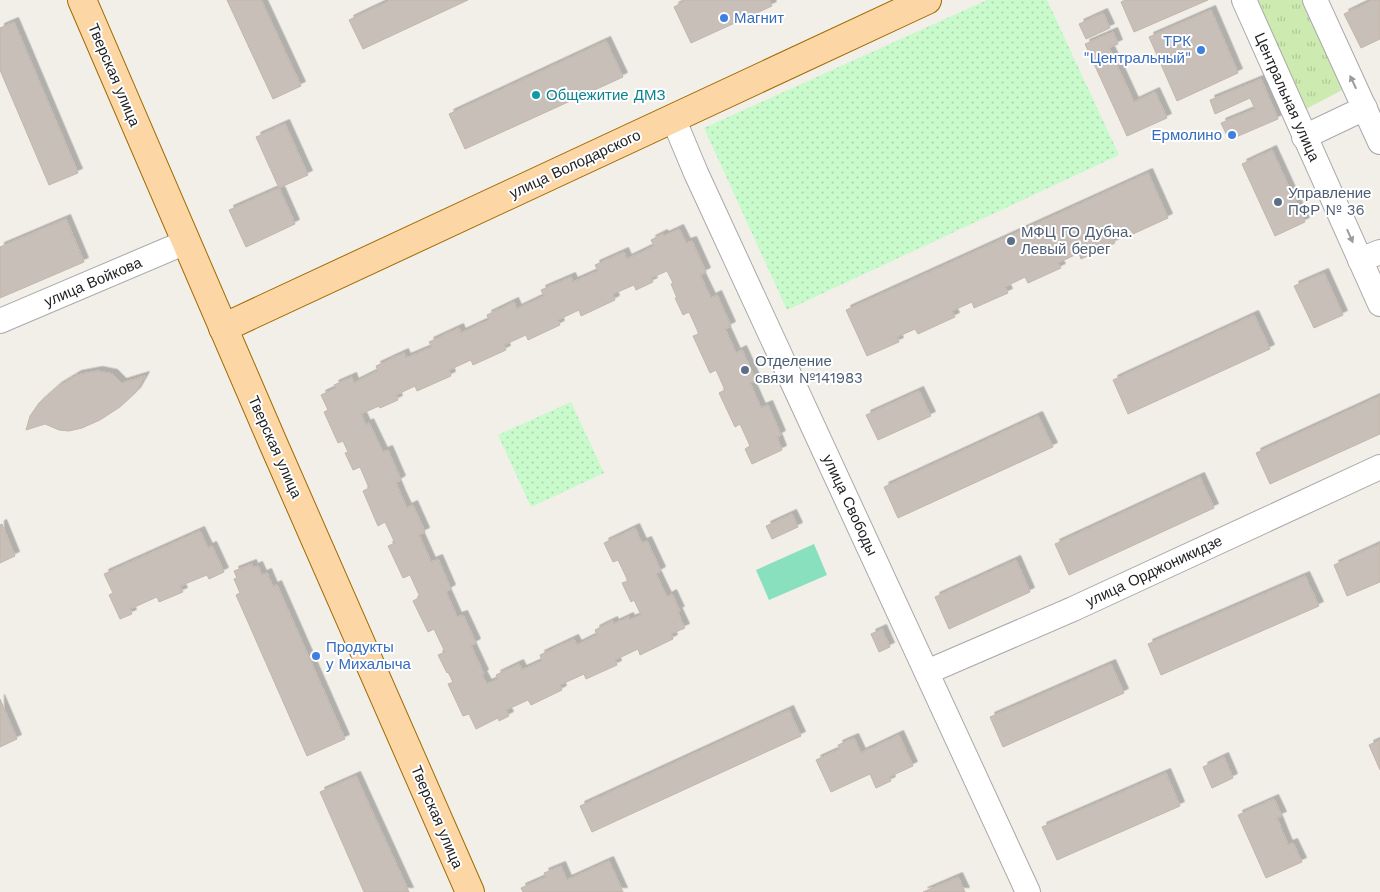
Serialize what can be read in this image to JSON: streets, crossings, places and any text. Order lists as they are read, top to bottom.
{
  "streets": {
    "main road": ["Тверская улица", "улица Володарского"],
    "street": [
      "Центральная улица",
      "улица Войкова",
      "улица Свободы",
      "улица Орджоникидзе"
    ]
  },
  "crossings": [
    ["Тверская улица", "улица Володарского"],
    ["Тверская улица", "улица Войкова"],
    ["улица Володарского", "улица Свободы"],
    ["улица Свободы", "улица Орджоникидзе"]
  ],
  "places": [
    "Магнит",
    "ТРК \"Центральный\"",
    "Общежитие ДМЗ",
    "Ермолино",
    "Управление ПФР № 36",
    "МФЦ ГО Дубна. Левый берег",
    "Отделение связи №141983",
    "Продукты у Михалыча"
  ]
}
